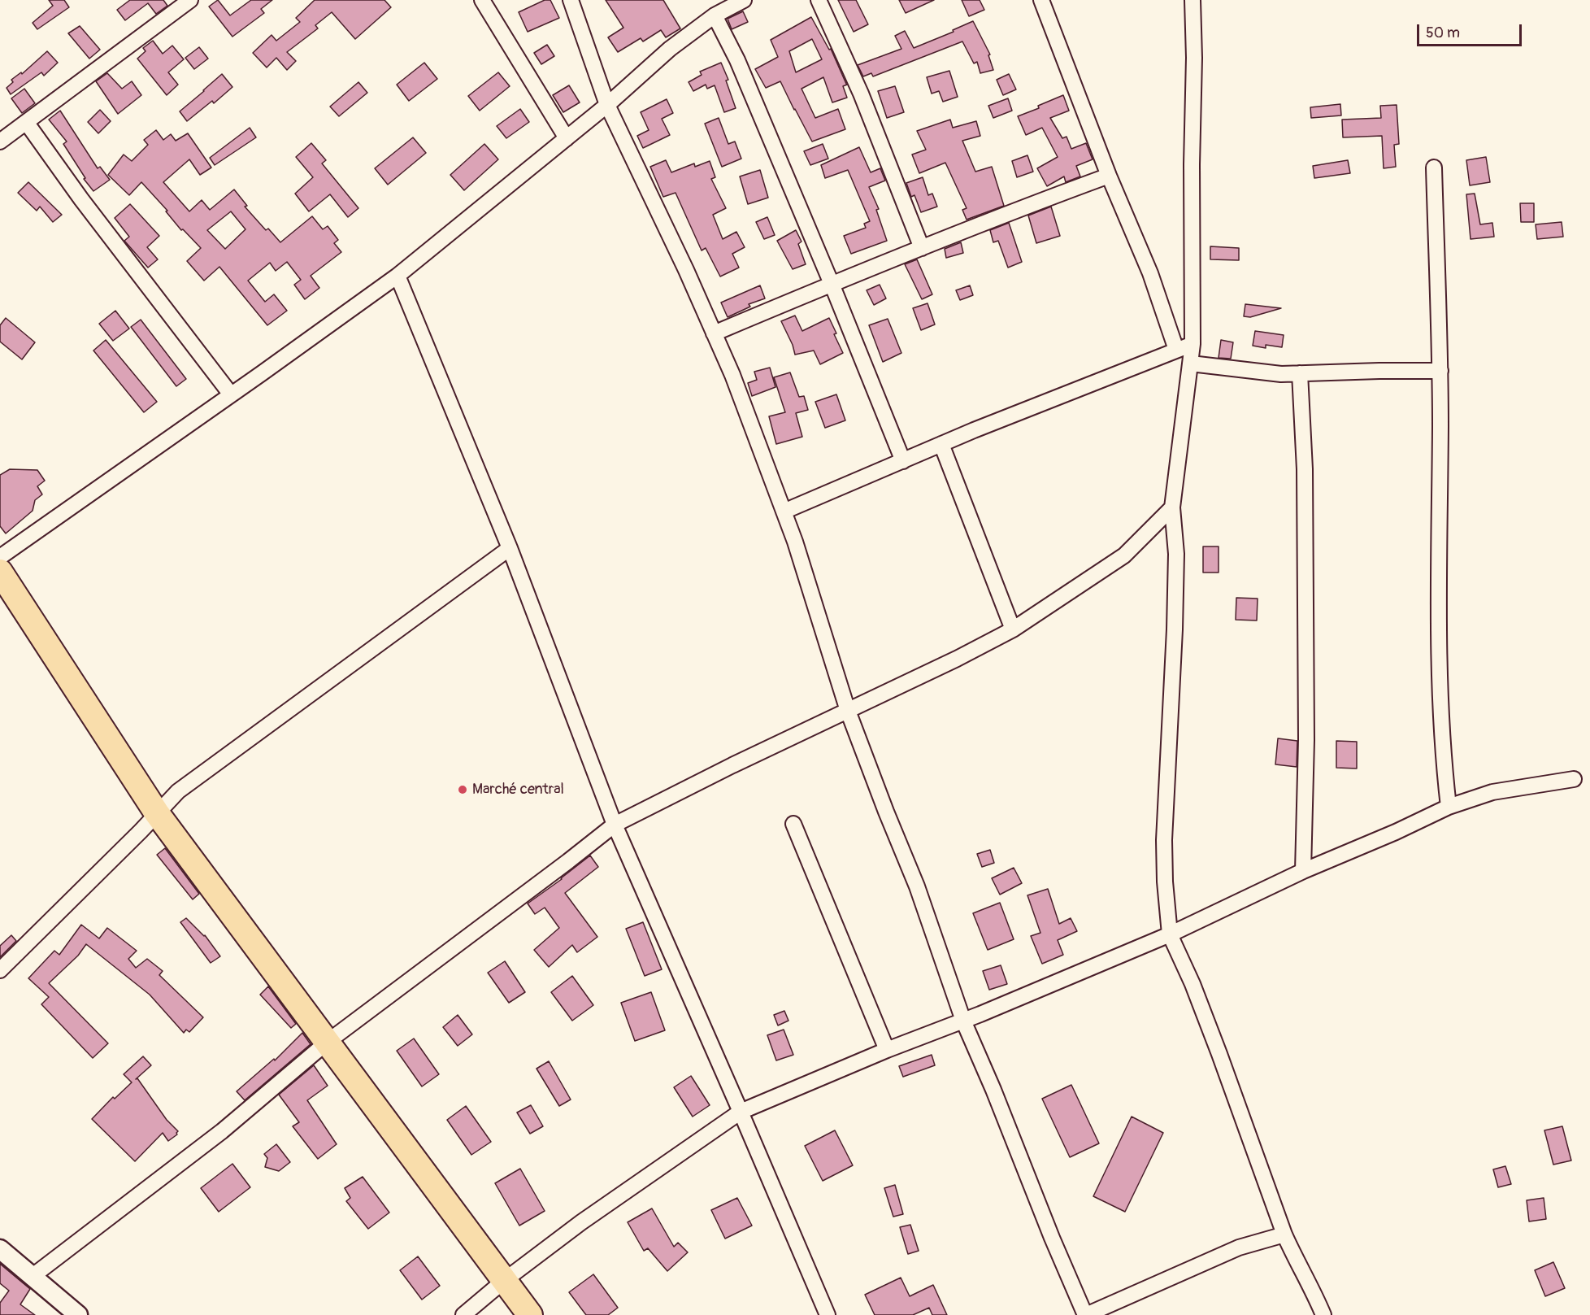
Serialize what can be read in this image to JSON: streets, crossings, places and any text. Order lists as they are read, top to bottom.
{
  "places": ["Marché central"],
  "scale_bar": "50 m"
}
